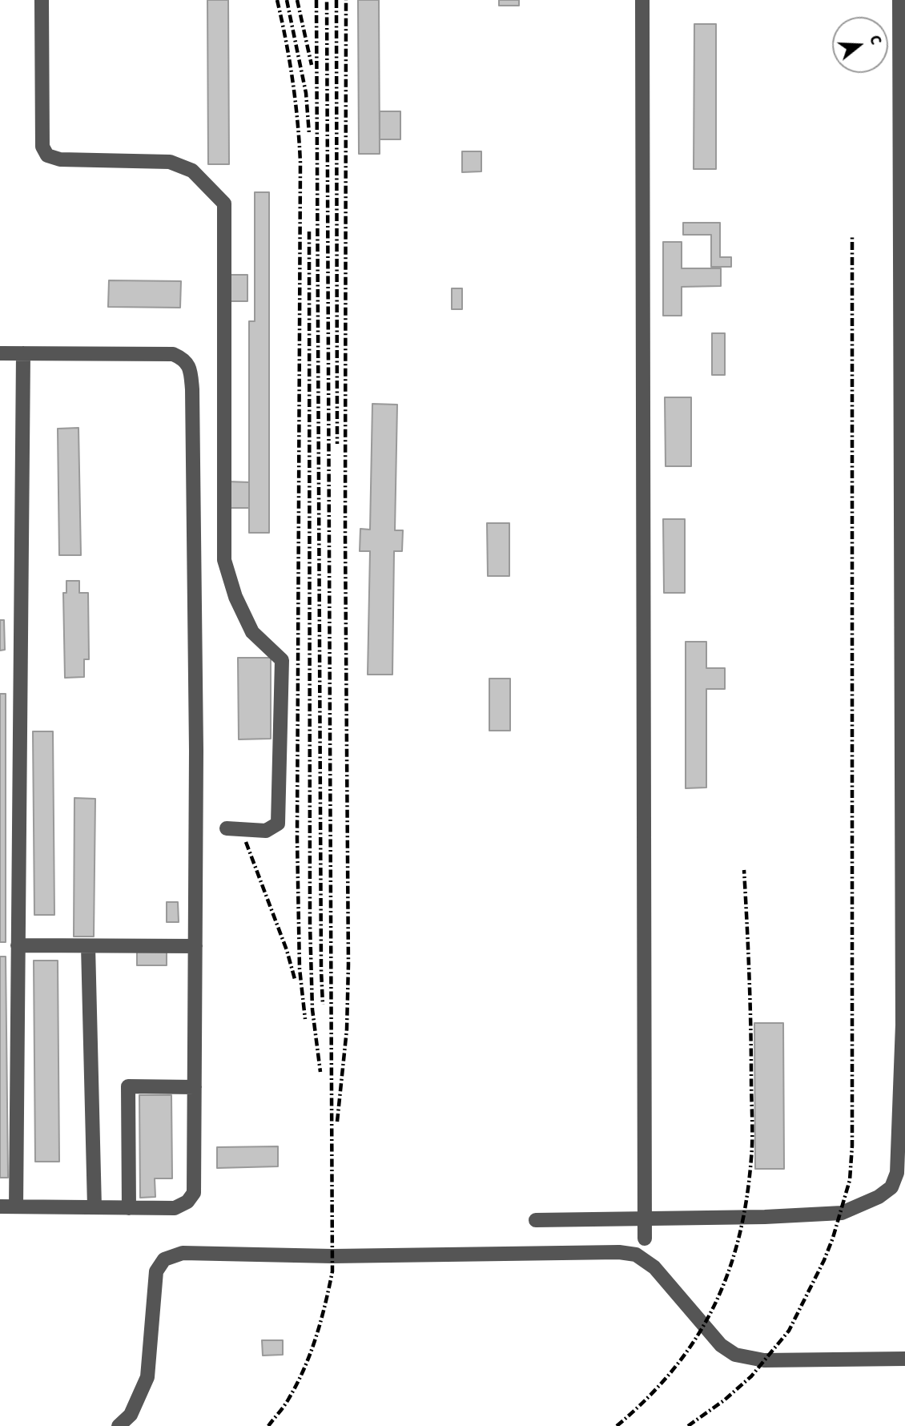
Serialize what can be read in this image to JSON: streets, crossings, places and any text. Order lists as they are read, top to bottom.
{
  "north": "right"
}
